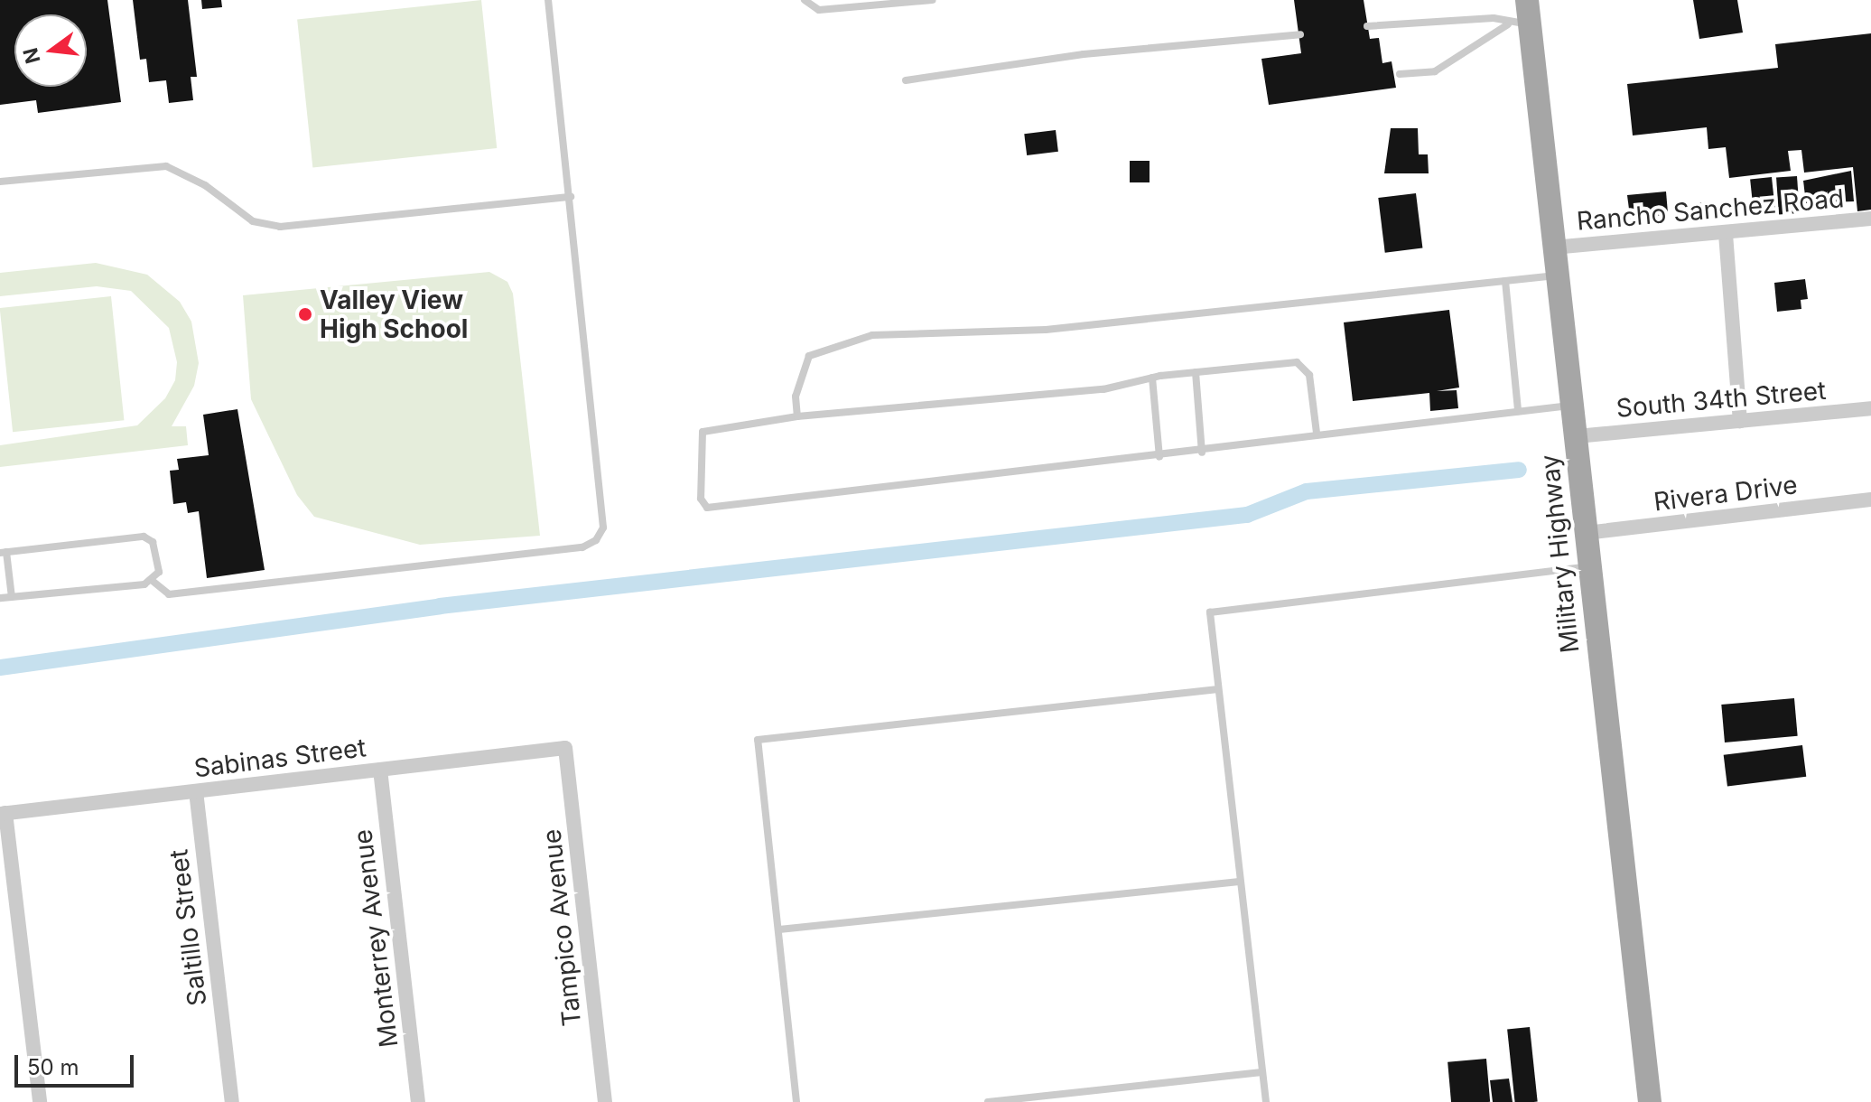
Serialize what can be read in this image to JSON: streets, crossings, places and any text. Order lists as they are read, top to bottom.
{
  "streets": {
    "main road": ["Military Highway"],
    "street": [
      "Rancho Sanchez Road",
      "South 34th Street",
      "Rivera Drive",
      "Sabinas Street",
      "Saltillo Street",
      "Tampico Avenue",
      "Monterrey Avenue"
    ]
  },
  "crossings": [
    ["Rancho Sanchez Road", "Military Highway"],
    ["South 34th Street", "Military Highway"],
    ["Rivera Drive", "Military Highway"],
    ["Sabinas Street", "Saltillo Street"],
    ["Sabinas Street", "Tampico Avenue"],
    ["Sabinas Street", "Monterrey Avenue"]
  ],
  "places": ["Valley View High School"],
  "scale_bar": "50 m",
  "north": "left"
}
